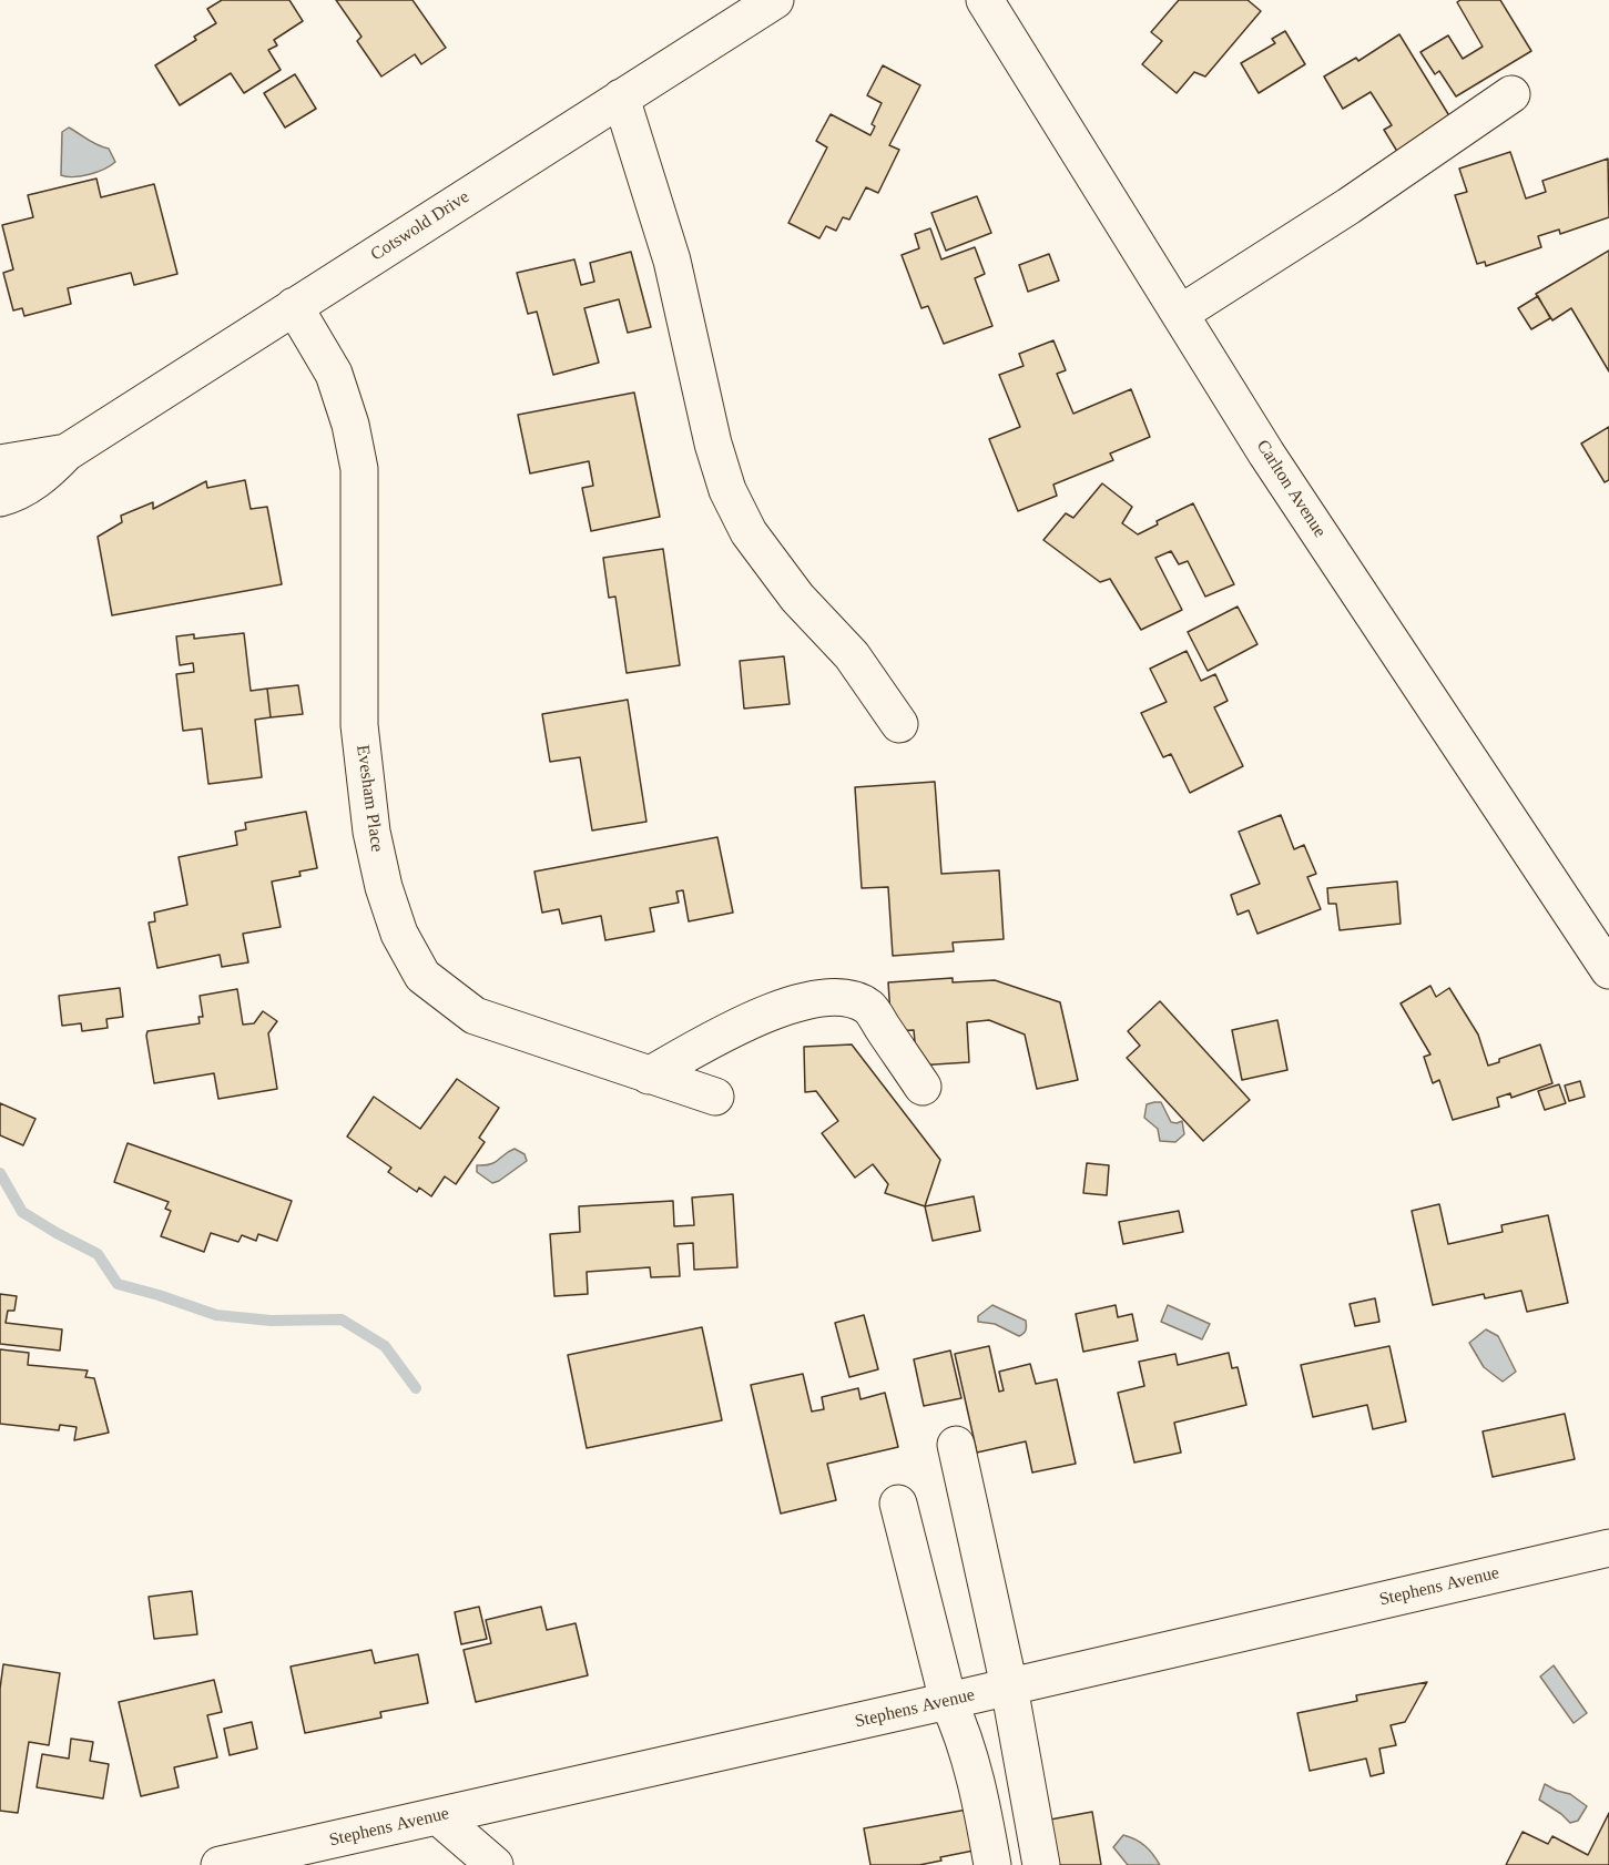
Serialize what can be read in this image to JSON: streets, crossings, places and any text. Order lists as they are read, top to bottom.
{
  "streets": {
    "street": [
      "Cotswold Drive",
      "Carlton Avenue",
      "Evesham Place",
      "Stephens Avenue"
    ]
  },
  "crossings": [
    ["Cotswold Drive", "Evesham Place"]
  ]
}
